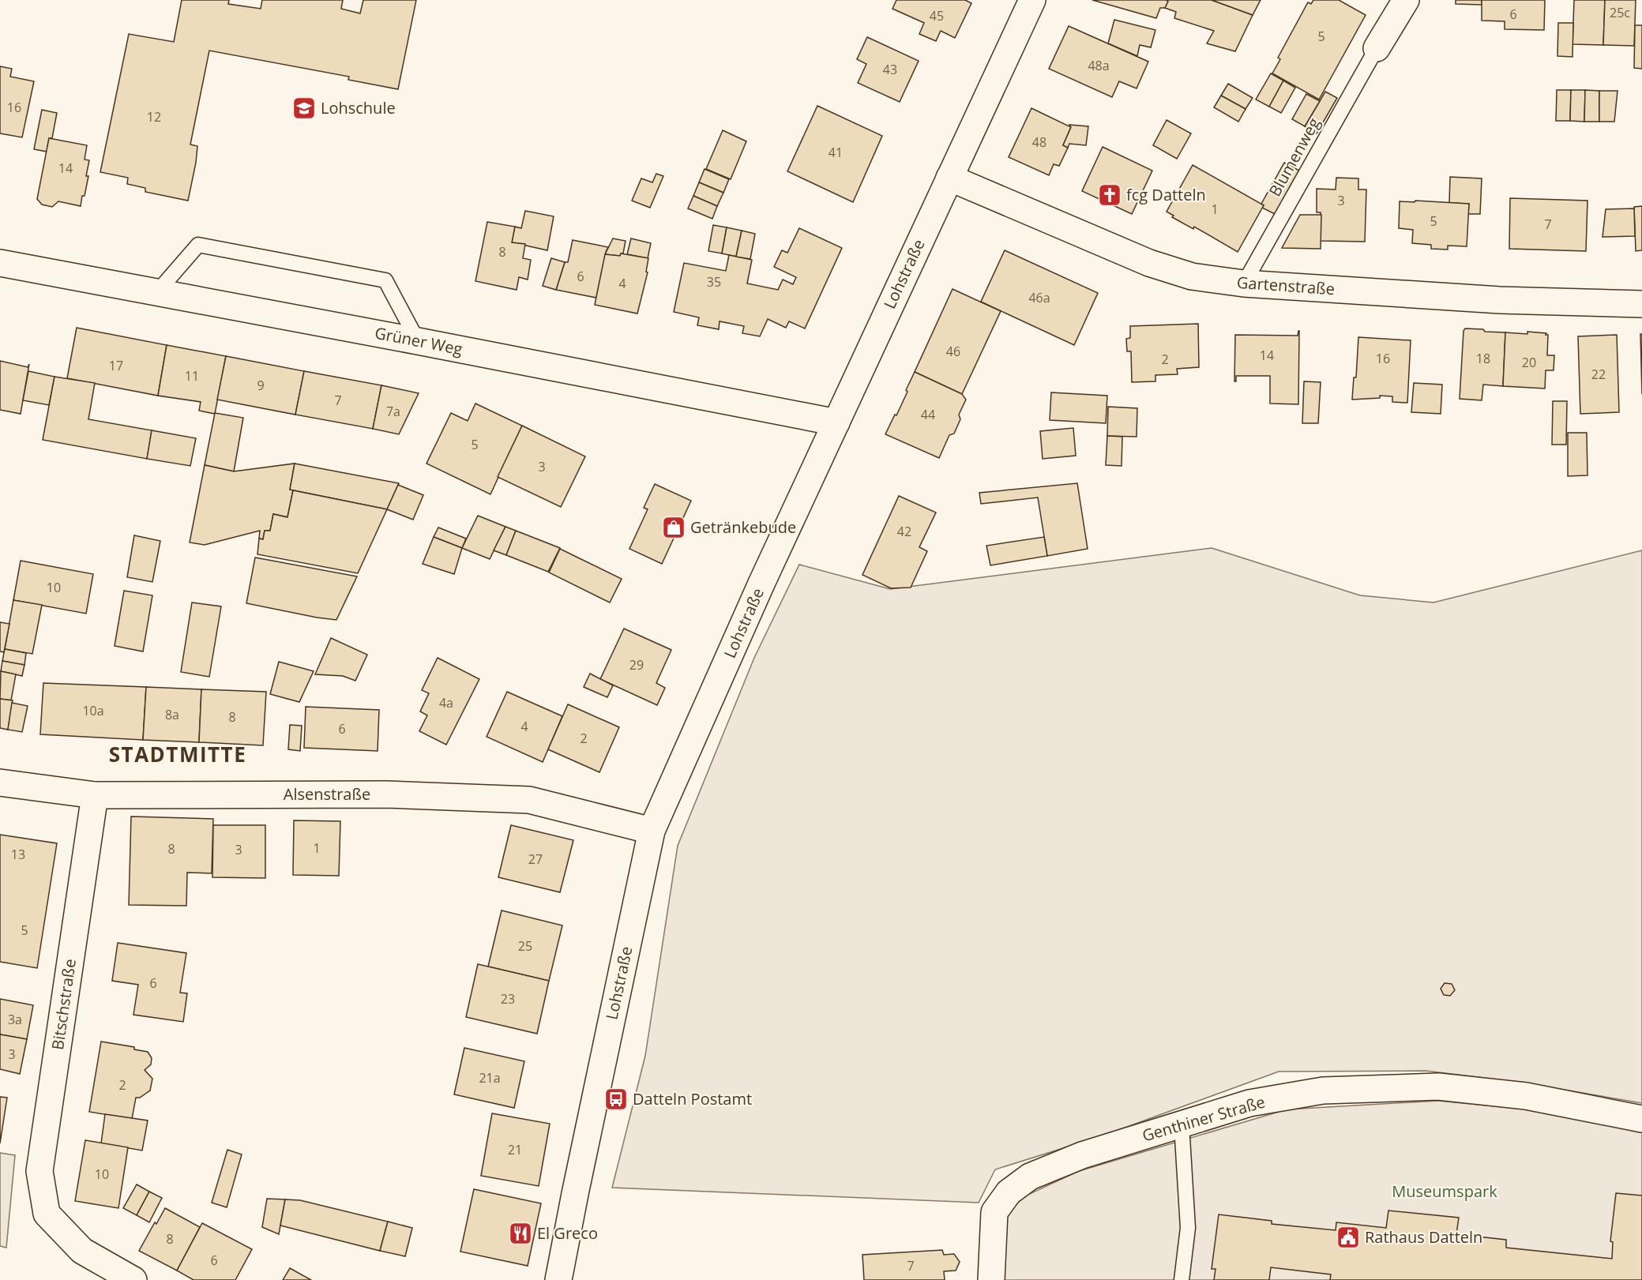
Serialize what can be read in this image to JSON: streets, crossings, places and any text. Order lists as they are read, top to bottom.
{
  "streets": {
    "street": [
      "Lohstraße",
      "Gartenstraße",
      "Grüner Weg",
      "Alsenstraße",
      "Bitschstraße",
      "Genthiner Straße"
    ],
    "lane": ["Blumenweg"]
  },
  "crossings": [
    ["Blumenweg", "Gartenstraße"],
    ["Lohstraße", "Gartenstraße"],
    ["Lohstraße", "Grüner Weg"],
    ["Lohstraße", "Alsenstraße"],
    ["Alsenstraße", "Bitschstraße"]
  ],
  "districts": ["STADTMITTE"],
  "parks": ["Museumspark"],
  "places": {
    "school or university": ["Lohschule"],
    "church": ["fcg Datteln"],
    "shop": ["Getränkebude"],
    "bus stop": ["Datteln Postamt"],
    "restaurant": ["El Greco"],
    "public building": ["Rathaus Datteln"]
  },
  "house_numbers": [
    "25c",
    "6",
    "45",
    "5",
    "48a",
    "43",
    "16",
    "12",
    "48",
    "41",
    "14",
    "3",
    "1",
    "5",
    "7",
    "8",
    "6",
    "35",
    "4",
    "46a",
    "46",
    "14",
    "16",
    "18",
    "2",
    "20",
    "17",
    "22",
    "11",
    "9",
    "7",
    "7a",
    "44",
    "5",
    "3",
    "42",
    "10",
    "29",
    "4a",
    "10a",
    "8a",
    "8",
    "4",
    "6",
    "2",
    "1",
    "8",
    "3",
    "13",
    "27",
    "5",
    "25",
    "6",
    "23",
    "3a",
    "3",
    "21a",
    "2",
    "21",
    "10",
    "8",
    "6",
    "7"
  ]
}
